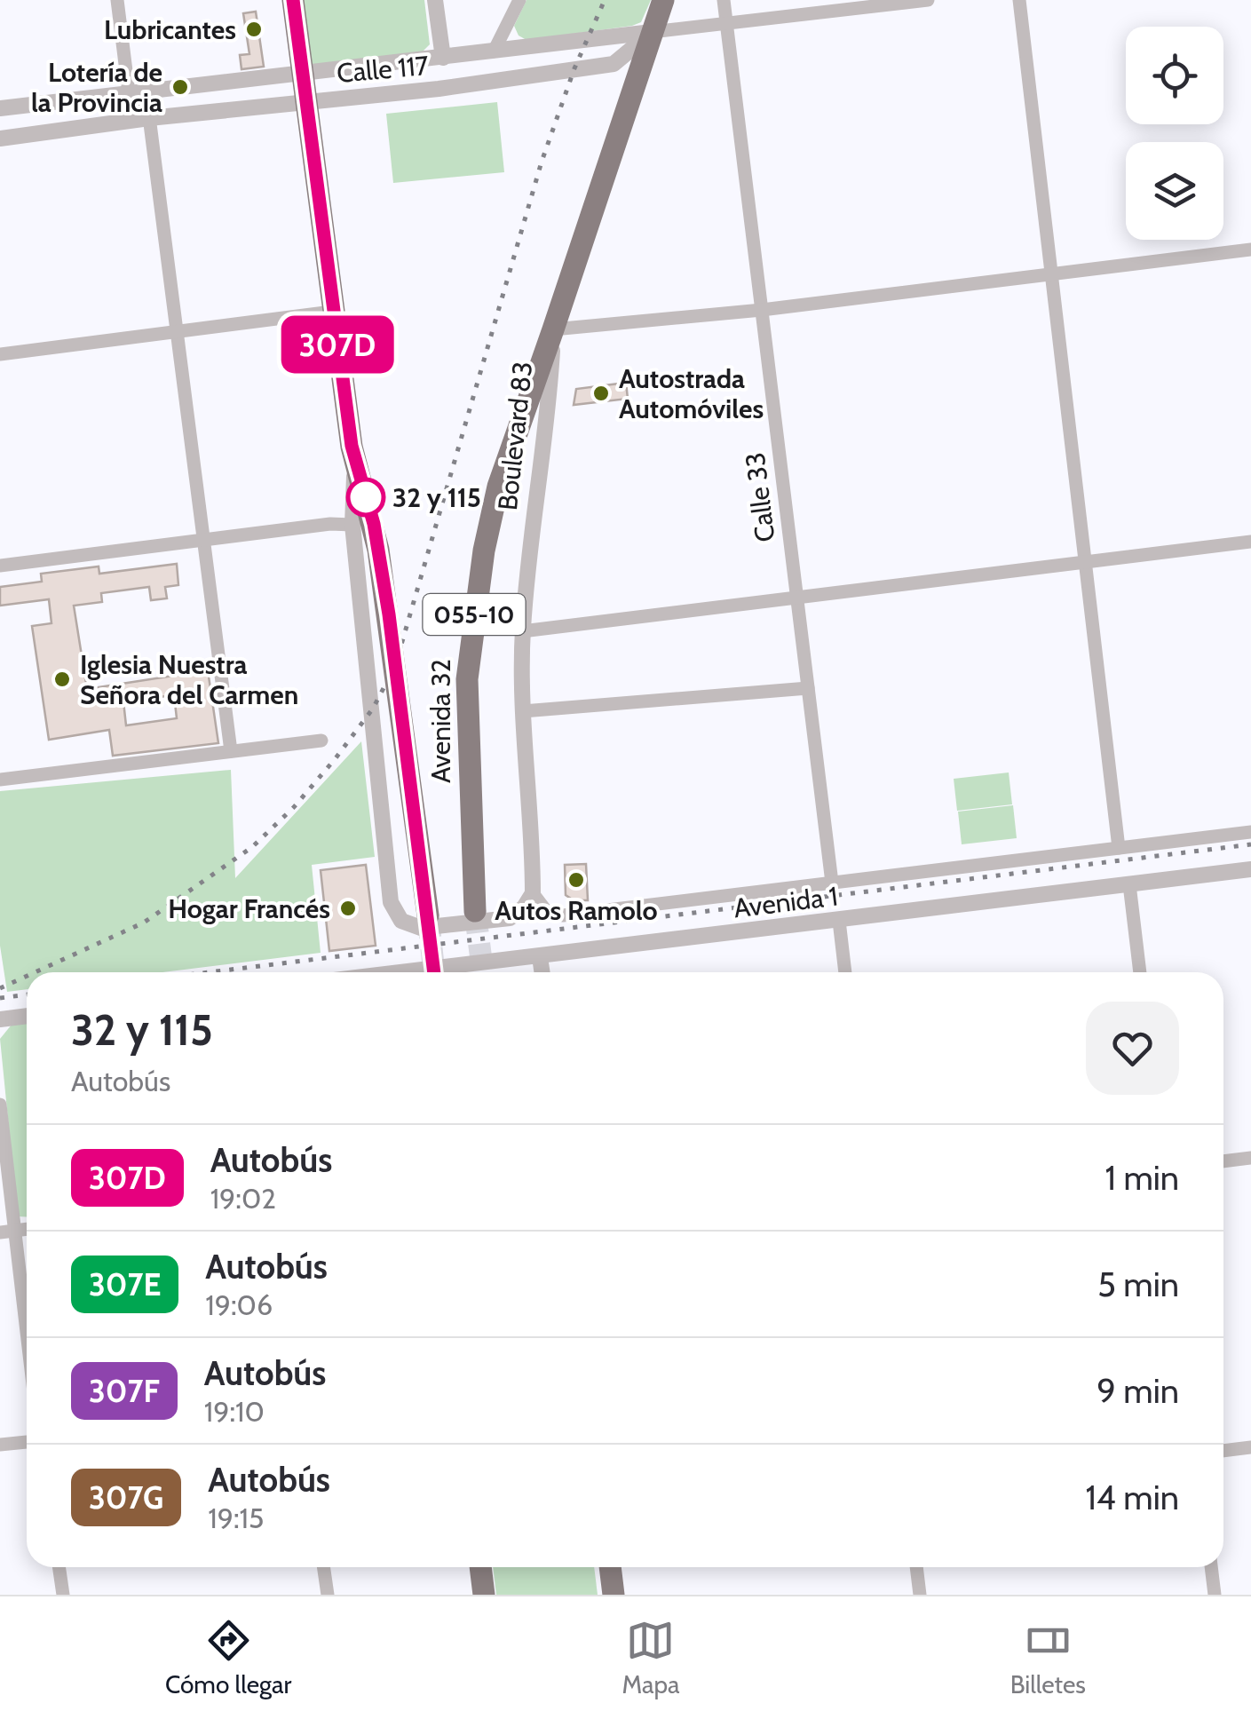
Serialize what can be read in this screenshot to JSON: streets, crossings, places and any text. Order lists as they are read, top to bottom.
{
  "streets": {
    "highway": ["Boulevard 83", "055-10", "Avenida 32"],
    "street": ["Calle 117", "Calle 33", "Avenida 1"]
  },
  "crossings": [
    ["Calle 117", "Boulevard 83"],
    ["Calle 117", "Calle 33"],
    ["Calle 117", "Avenida 32"],
    ["Boulevard 83", "Avenida 32"],
    ["Boulevard 83", "Avenida 1"],
    ["Calle 33", "Avenida 1"],
    ["Avenida 32", "Avenida 1"]
  ],
  "places": [
    "Lubricantes",
    "Lotería de la Provincia",
    "Autostrada Automóviles",
    "32 y 115",
    "Iglesia Nuestra Señora del Carmen",
    "Autos Ramolo",
    "Hogar Francés"
  ],
  "lines": ["bus line 307D"],
  "page": {
    "on_map": "307D",
    "heading": ["32 y 115", "Autobús"],
    "list": [
      {
        "mark": "307D",
        "name": "Autobús",
        "note": "19:02",
        "value": "1 min"
      },
      {
        "mark": "307E",
        "name": "Autobús",
        "note": "19:06",
        "value": "5 min"
      },
      {
        "mark": "307F",
        "name": "Autobús",
        "note": "19:10",
        "value": "9 min"
      },
      {
        "mark": "307G",
        "name": "Autobús",
        "note": "19:15",
        "value": "14 min"
      }
    ],
    "tabs": ["Cómo llegar", "Mapa", "Billetes"]
  }
}
